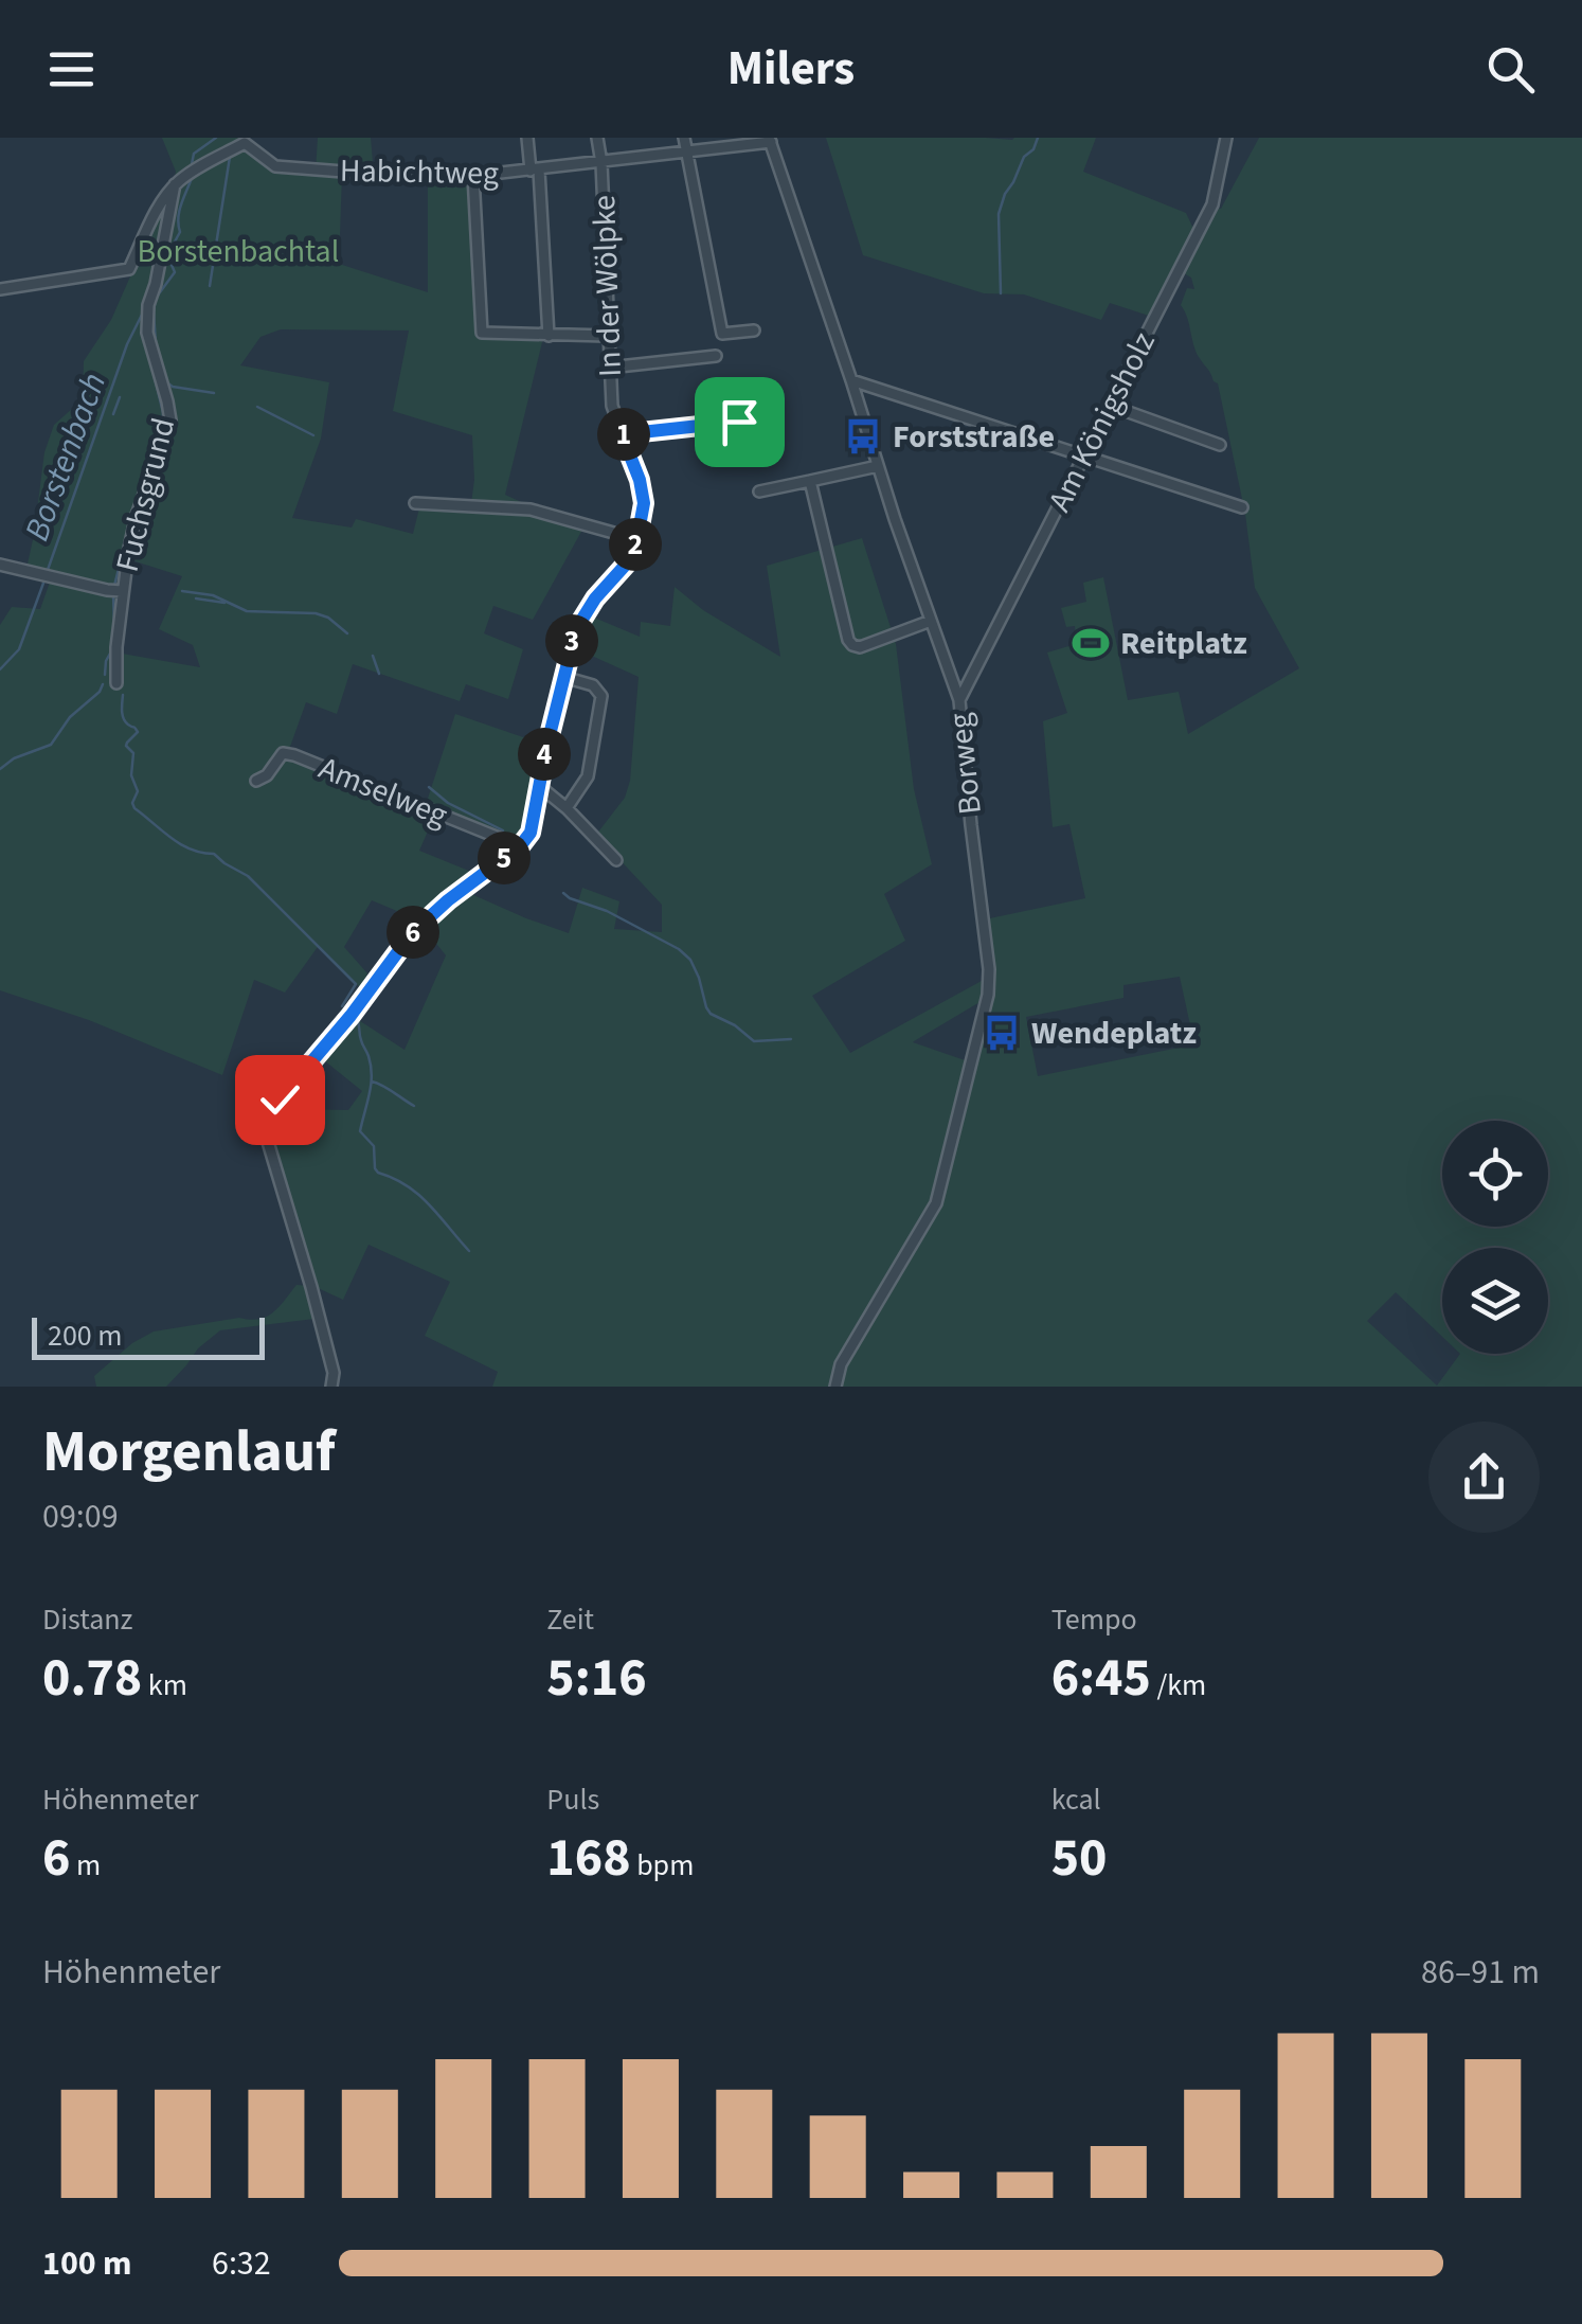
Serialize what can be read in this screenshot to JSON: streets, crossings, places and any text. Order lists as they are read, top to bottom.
{
  "streets": {
    "street": [
      "Habichtweg",
      "In der Wölpke",
      "Am Königsholz",
      "Fuchsgrund",
      "Borweg",
      "Amselweg"
    ]
  },
  "crossings": [
    ["Habichtweg", "In der Wölpke"],
    ["In der Wölpke", "Borweg"],
    ["In der Wölpke", "Amselweg"],
    ["Am Königsholz", "Borweg"]
  ],
  "water": ["Borstenbach"],
  "parks": ["Borstenbachtal"],
  "places": {
    "bus stop": ["Forststraße", "Wendeplatz"],
    "sports": ["Reitplatz"]
  },
  "scale_bar": "200 m",
  "page": {
    "header": "Milers",
    "pins": [
      "1",
      "2",
      "3",
      "4",
      "5",
      "6"
    ],
    "scale": "200 m",
    "heading": ["Morgenlauf", "09:09"],
    "stats": [
      ["Distanz", "0.78 km"],
      ["Zeit", "5:16"],
      ["Tempo", "6:45 /km"],
      ["Höhenmeter", "6 m"],
      ["Puls", "168 bpm"],
      ["kcal", "50"]
    ],
    "chart": ["Höhenmeter", "86–91 m"],
    "list": [
      {
        "name": "100 m",
        "note": "6:32"
      }
    ]
  }
}
